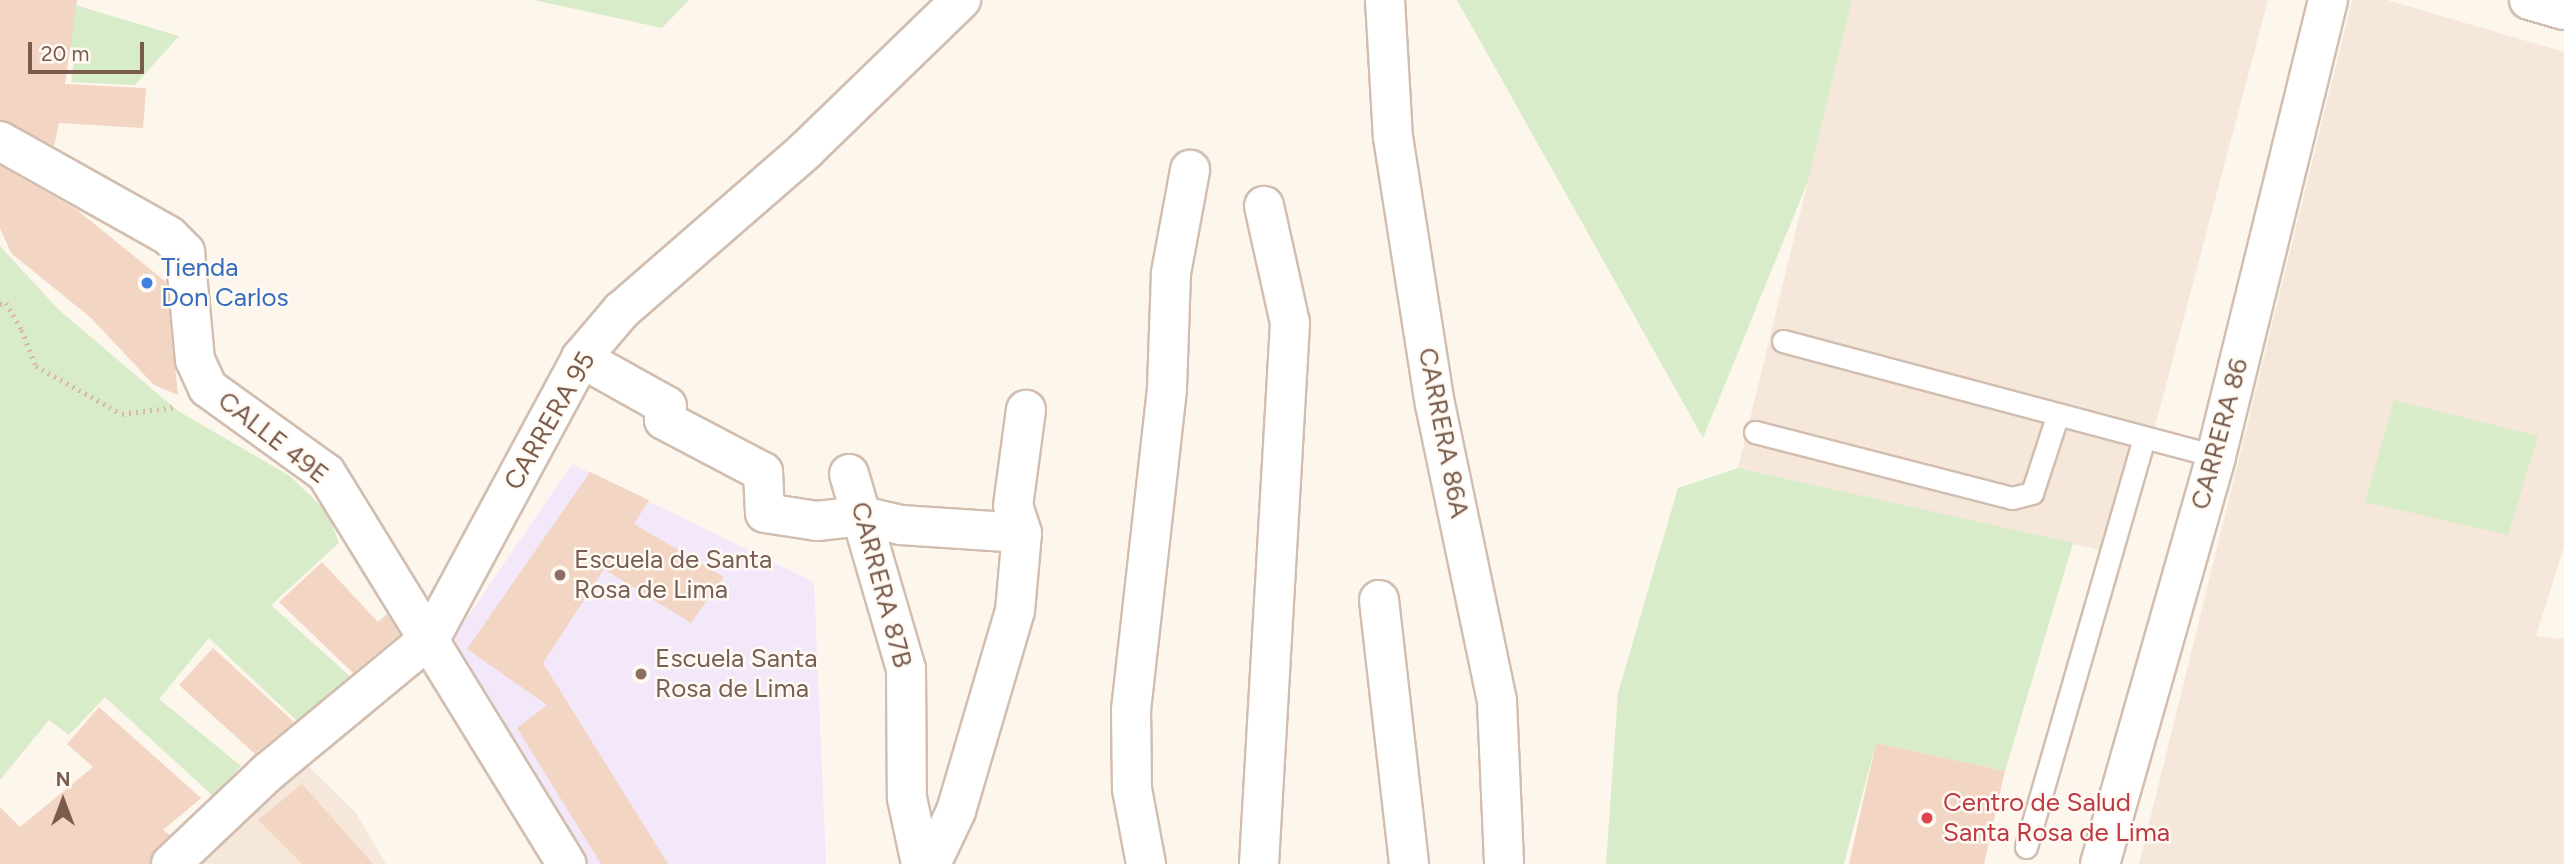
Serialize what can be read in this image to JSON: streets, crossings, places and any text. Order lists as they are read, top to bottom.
{
  "streets": {
    "street": [
      "CARRERA 95",
      "CARRERA 86A",
      "CARRERA 86",
      "CALLE 49E",
      "CARRERA 87B"
    ]
  },
  "crossings": [
    ["CARRERA 95", "CALLE 49E"]
  ],
  "places": [
    "Tienda Don Carlos",
    "Escuela de Santa Rosa de Lima",
    "Escuela Santa Rosa de Lima",
    "Centro de Salud Santa Rosa de Lima"
  ],
  "scale_bar": "20 m",
  "north": "top"
}
